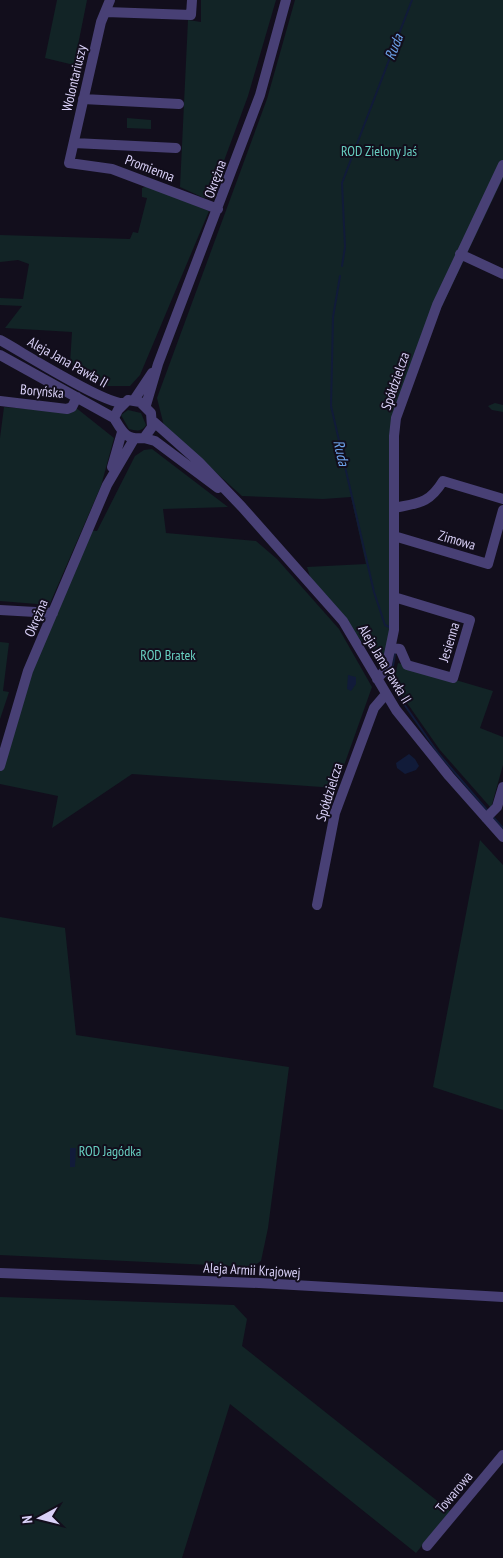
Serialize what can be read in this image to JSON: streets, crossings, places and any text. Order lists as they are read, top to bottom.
{
  "streets": {
    "street": [
      "Wolontariuszy",
      "Promienna",
      "Okrężna",
      "Aleja Jana Pawła II",
      "Spółdzielcza",
      "Boryńska",
      "Zimowa",
      "Jesienna",
      "Aleja Armii Krajowej",
      "Towarowa"
    ]
  },
  "crossings": [
    ["Wolontariuszy", "Promienna"],
    ["Promienna", "Okrężna"],
    ["Okrężna", "Aleja Jana Pawła II"],
    ["Aleja Jana Pawła II", "Spółdzielcza"],
    ["Aleja Jana Pawła II", "Boryńska"],
    ["Spółdzielcza", "Zimowa"],
    ["Spółdzielcza", "Jesienna"]
  ],
  "water": ["Ruda"],
  "parks": ["ROD Zielony Jaś", "ROD Bratek", "ROD Jagódka"],
  "north": "left"
}
